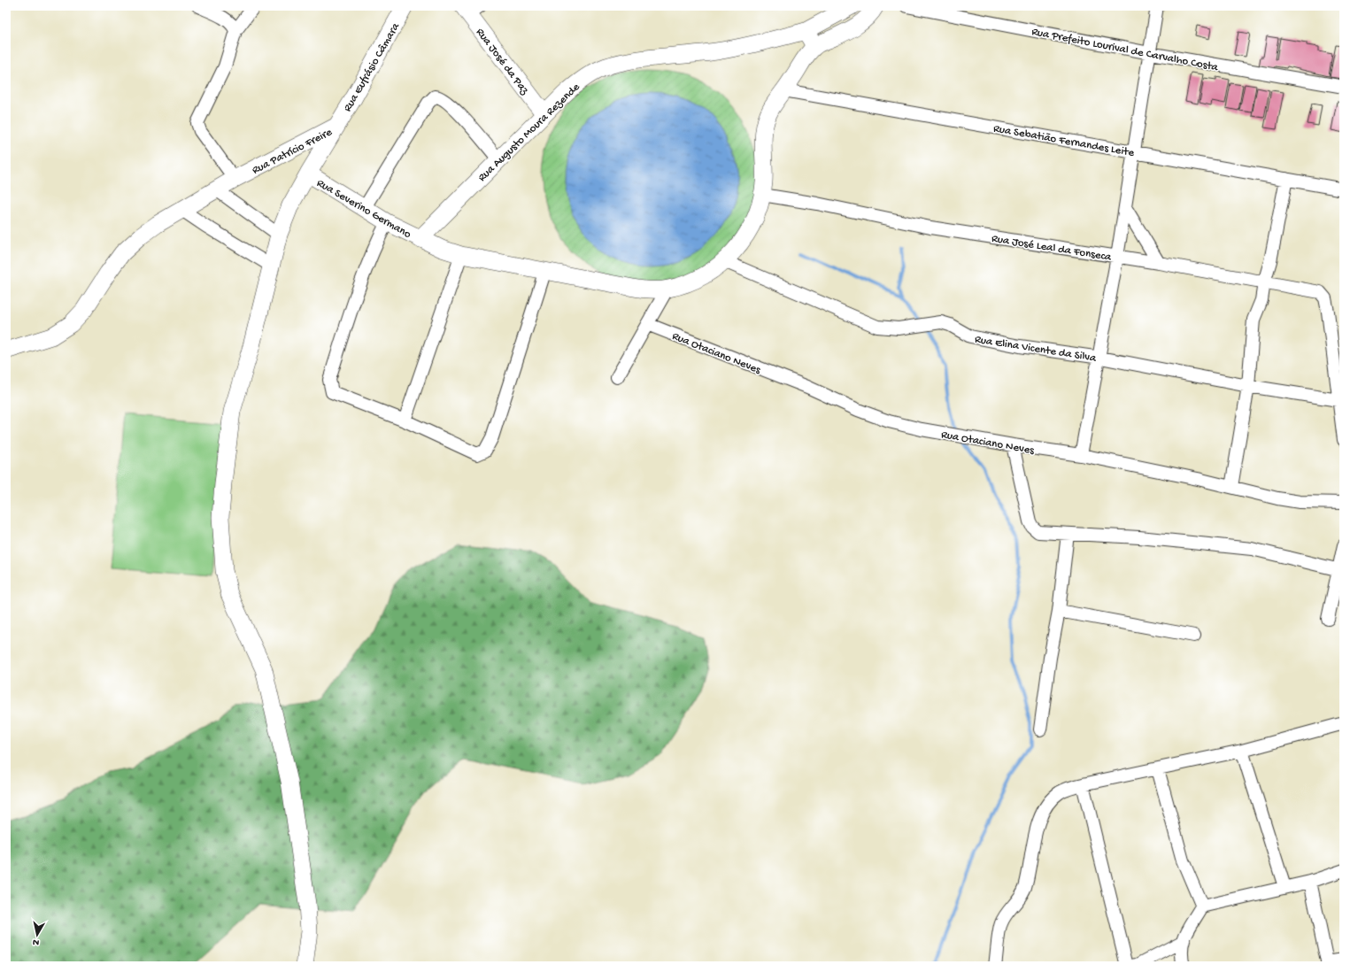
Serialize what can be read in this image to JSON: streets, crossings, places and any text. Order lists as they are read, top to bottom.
{
  "streets": {
    "street": [
      "Rua Prefeito Lourival de Carvalho Costa",
      "Rua José da Paz",
      "Rua Eufrásio Câmara",
      "Rua Augusto Moura Rezende",
      "Rua Sebatião Fernandes Leite",
      "Rua Patrício Freire",
      "Rua Severino Germano",
      "Rua José Leal da Fonseca",
      "Rua Elina Vicente da Silva",
      "Rua Otaciano Neves"
    ]
  },
  "crossings": [
    ["Rua José da Paz", "Rua Augusto Moura Rezende"],
    ["Rua Eufrásio Câmara", "Rua Patrício Freire"],
    ["Rua Augusto Moura Rezende", "Rua Severino Germano"],
    ["Rua Sebatião Fernandes Leite", "Rua Severino Germano"],
    ["Rua Patrício Freire", "Rua Severino Germano"],
    ["Rua Severino Germano", "Rua José Leal da Fonseca"],
    ["Rua Severino Germano", "Rua Elina Vicente da Silva"],
    ["Rua José Leal da Fonseca", "Rua Elina Vicente da Silva"]
  ],
  "north": "bottom"
}
